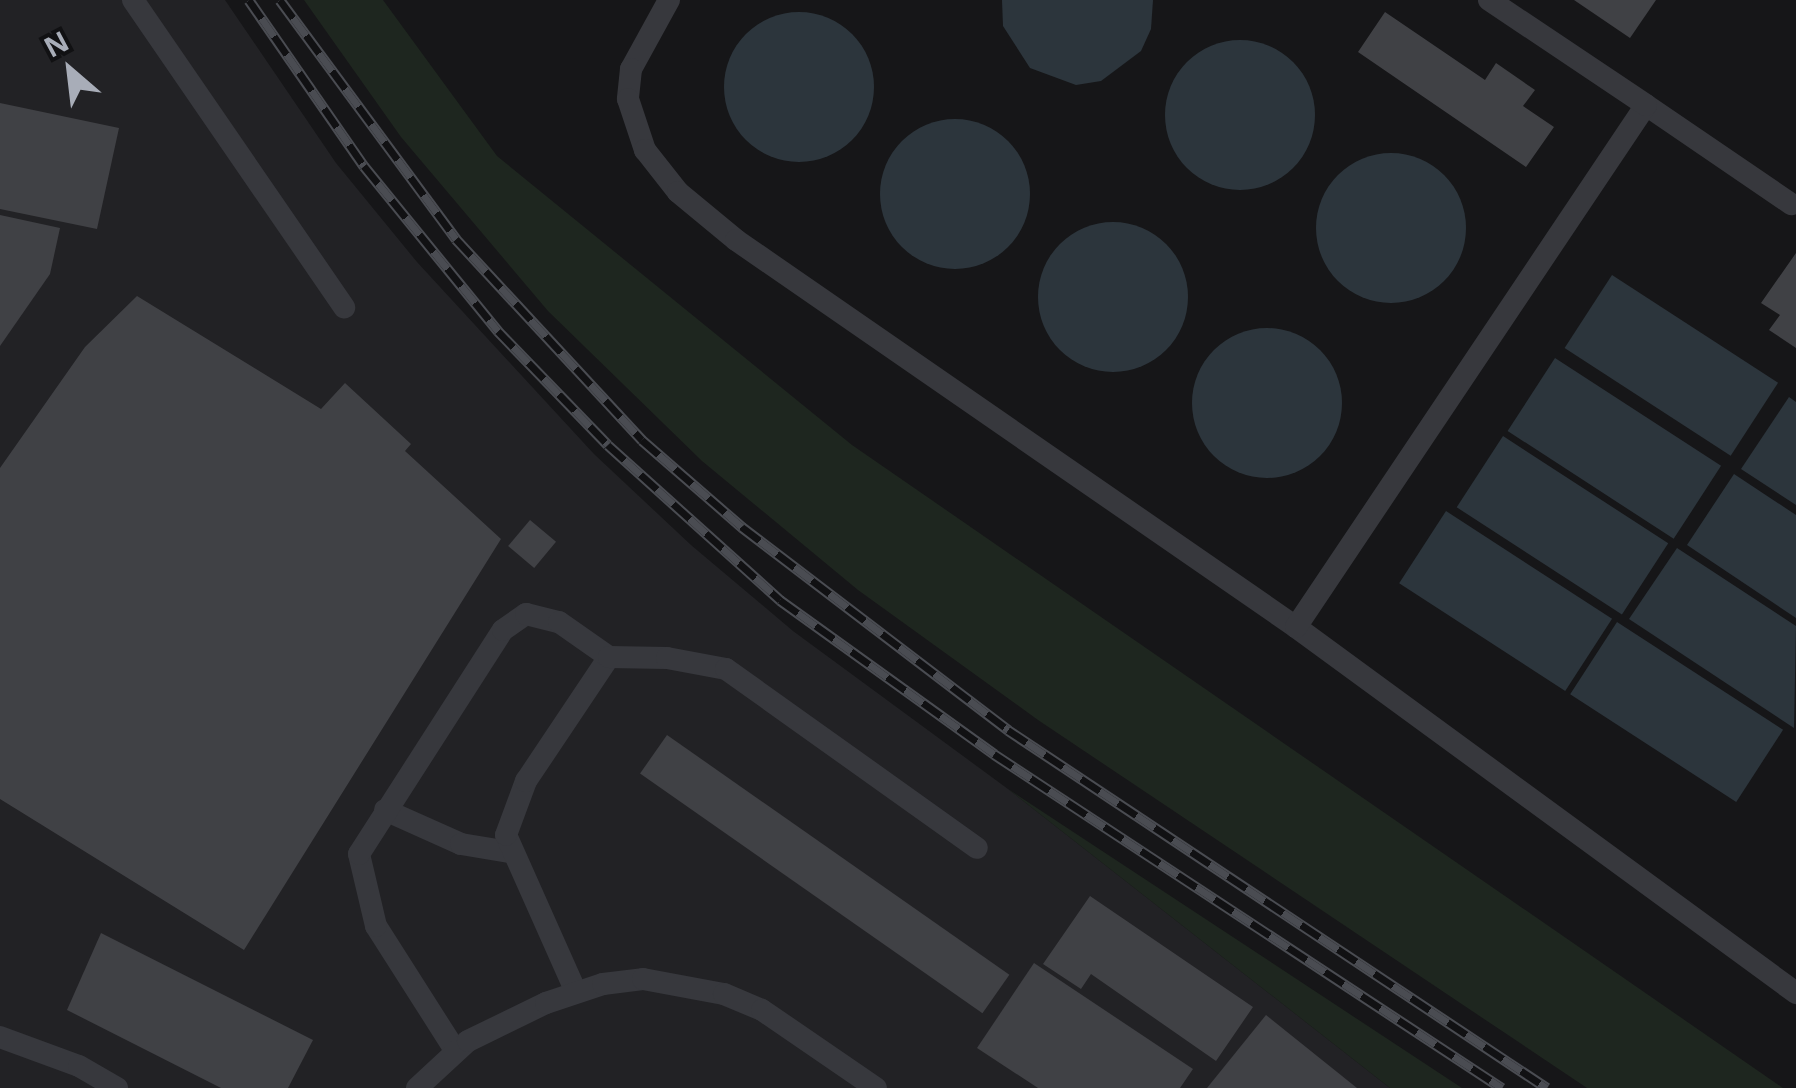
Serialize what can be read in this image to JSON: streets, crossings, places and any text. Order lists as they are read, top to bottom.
{
  "north": "top left"
}
